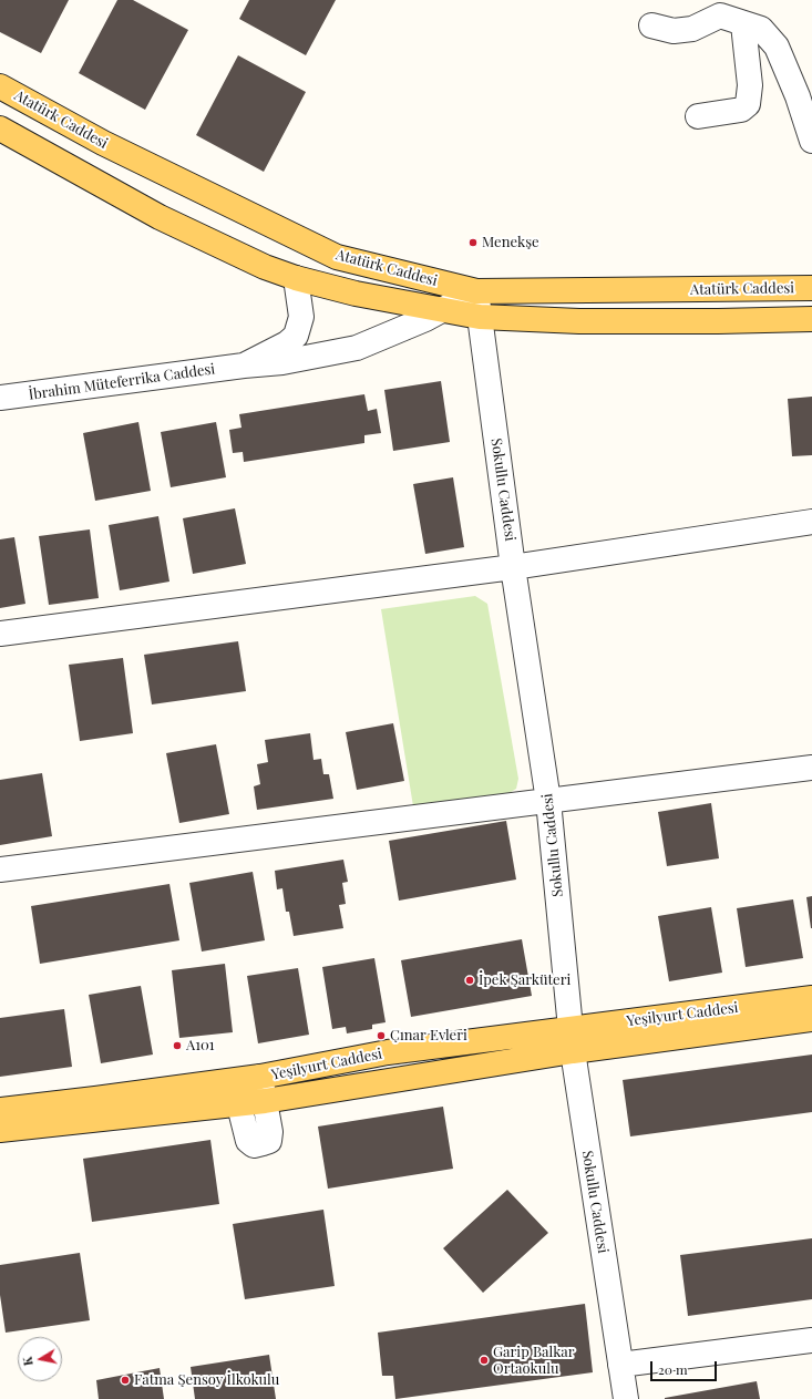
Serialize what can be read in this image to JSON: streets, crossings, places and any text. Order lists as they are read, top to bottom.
{
  "streets": {
    "main road": ["Atatürk Caddesi", "Yeşilyurt Caddesi"],
    "street": ["İbrahim Müteferrika Caddesi", "Sokullu Caddesi"]
  },
  "crossings": [
    ["Atatürk Caddesi", "İbrahim Müteferrika Caddesi"],
    ["Atatürk Caddesi", "Sokullu Caddesi"],
    ["İbrahim Müteferrika Caddesi", "Sokullu Caddesi"],
    ["Sokullu Caddesi", "Yeşilyurt Caddesi"]
  ],
  "places": [
    "Menekşe",
    "İpek Şarküteri",
    "Çınar Evleri",
    "A101",
    "Garip Balkar Ortaokulu",
    "Fatma Şensoy İlkokulu"
  ],
  "scale_bar": "20 m",
  "north": "left"
}
